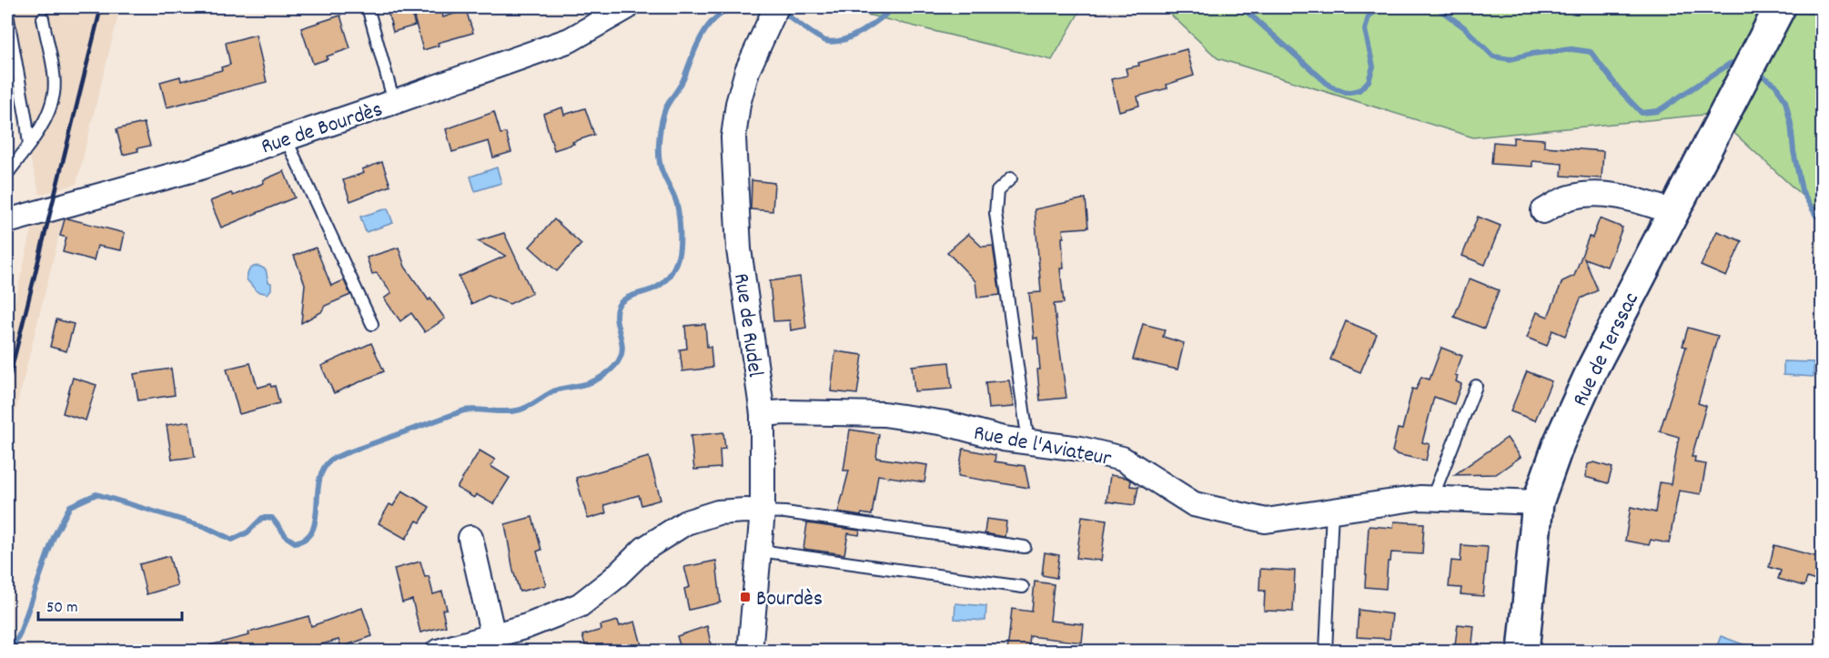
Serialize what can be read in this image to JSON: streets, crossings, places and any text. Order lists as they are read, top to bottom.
{
  "streets": {
    "street": [
      "Rue de Bourdès",
      "Rue de Rudel",
      "Rue de Terssac",
      "Rue de l'Aviateur"
    ]
  },
  "crossings": [
    ["Rue de Rudel", "Rue de l'Aviateur"],
    ["Rue de Terssac", "Rue de l'Aviateur"]
  ],
  "places": {
    "transit": ["Bourdès"]
  },
  "scale_bar": "50 m"
}
